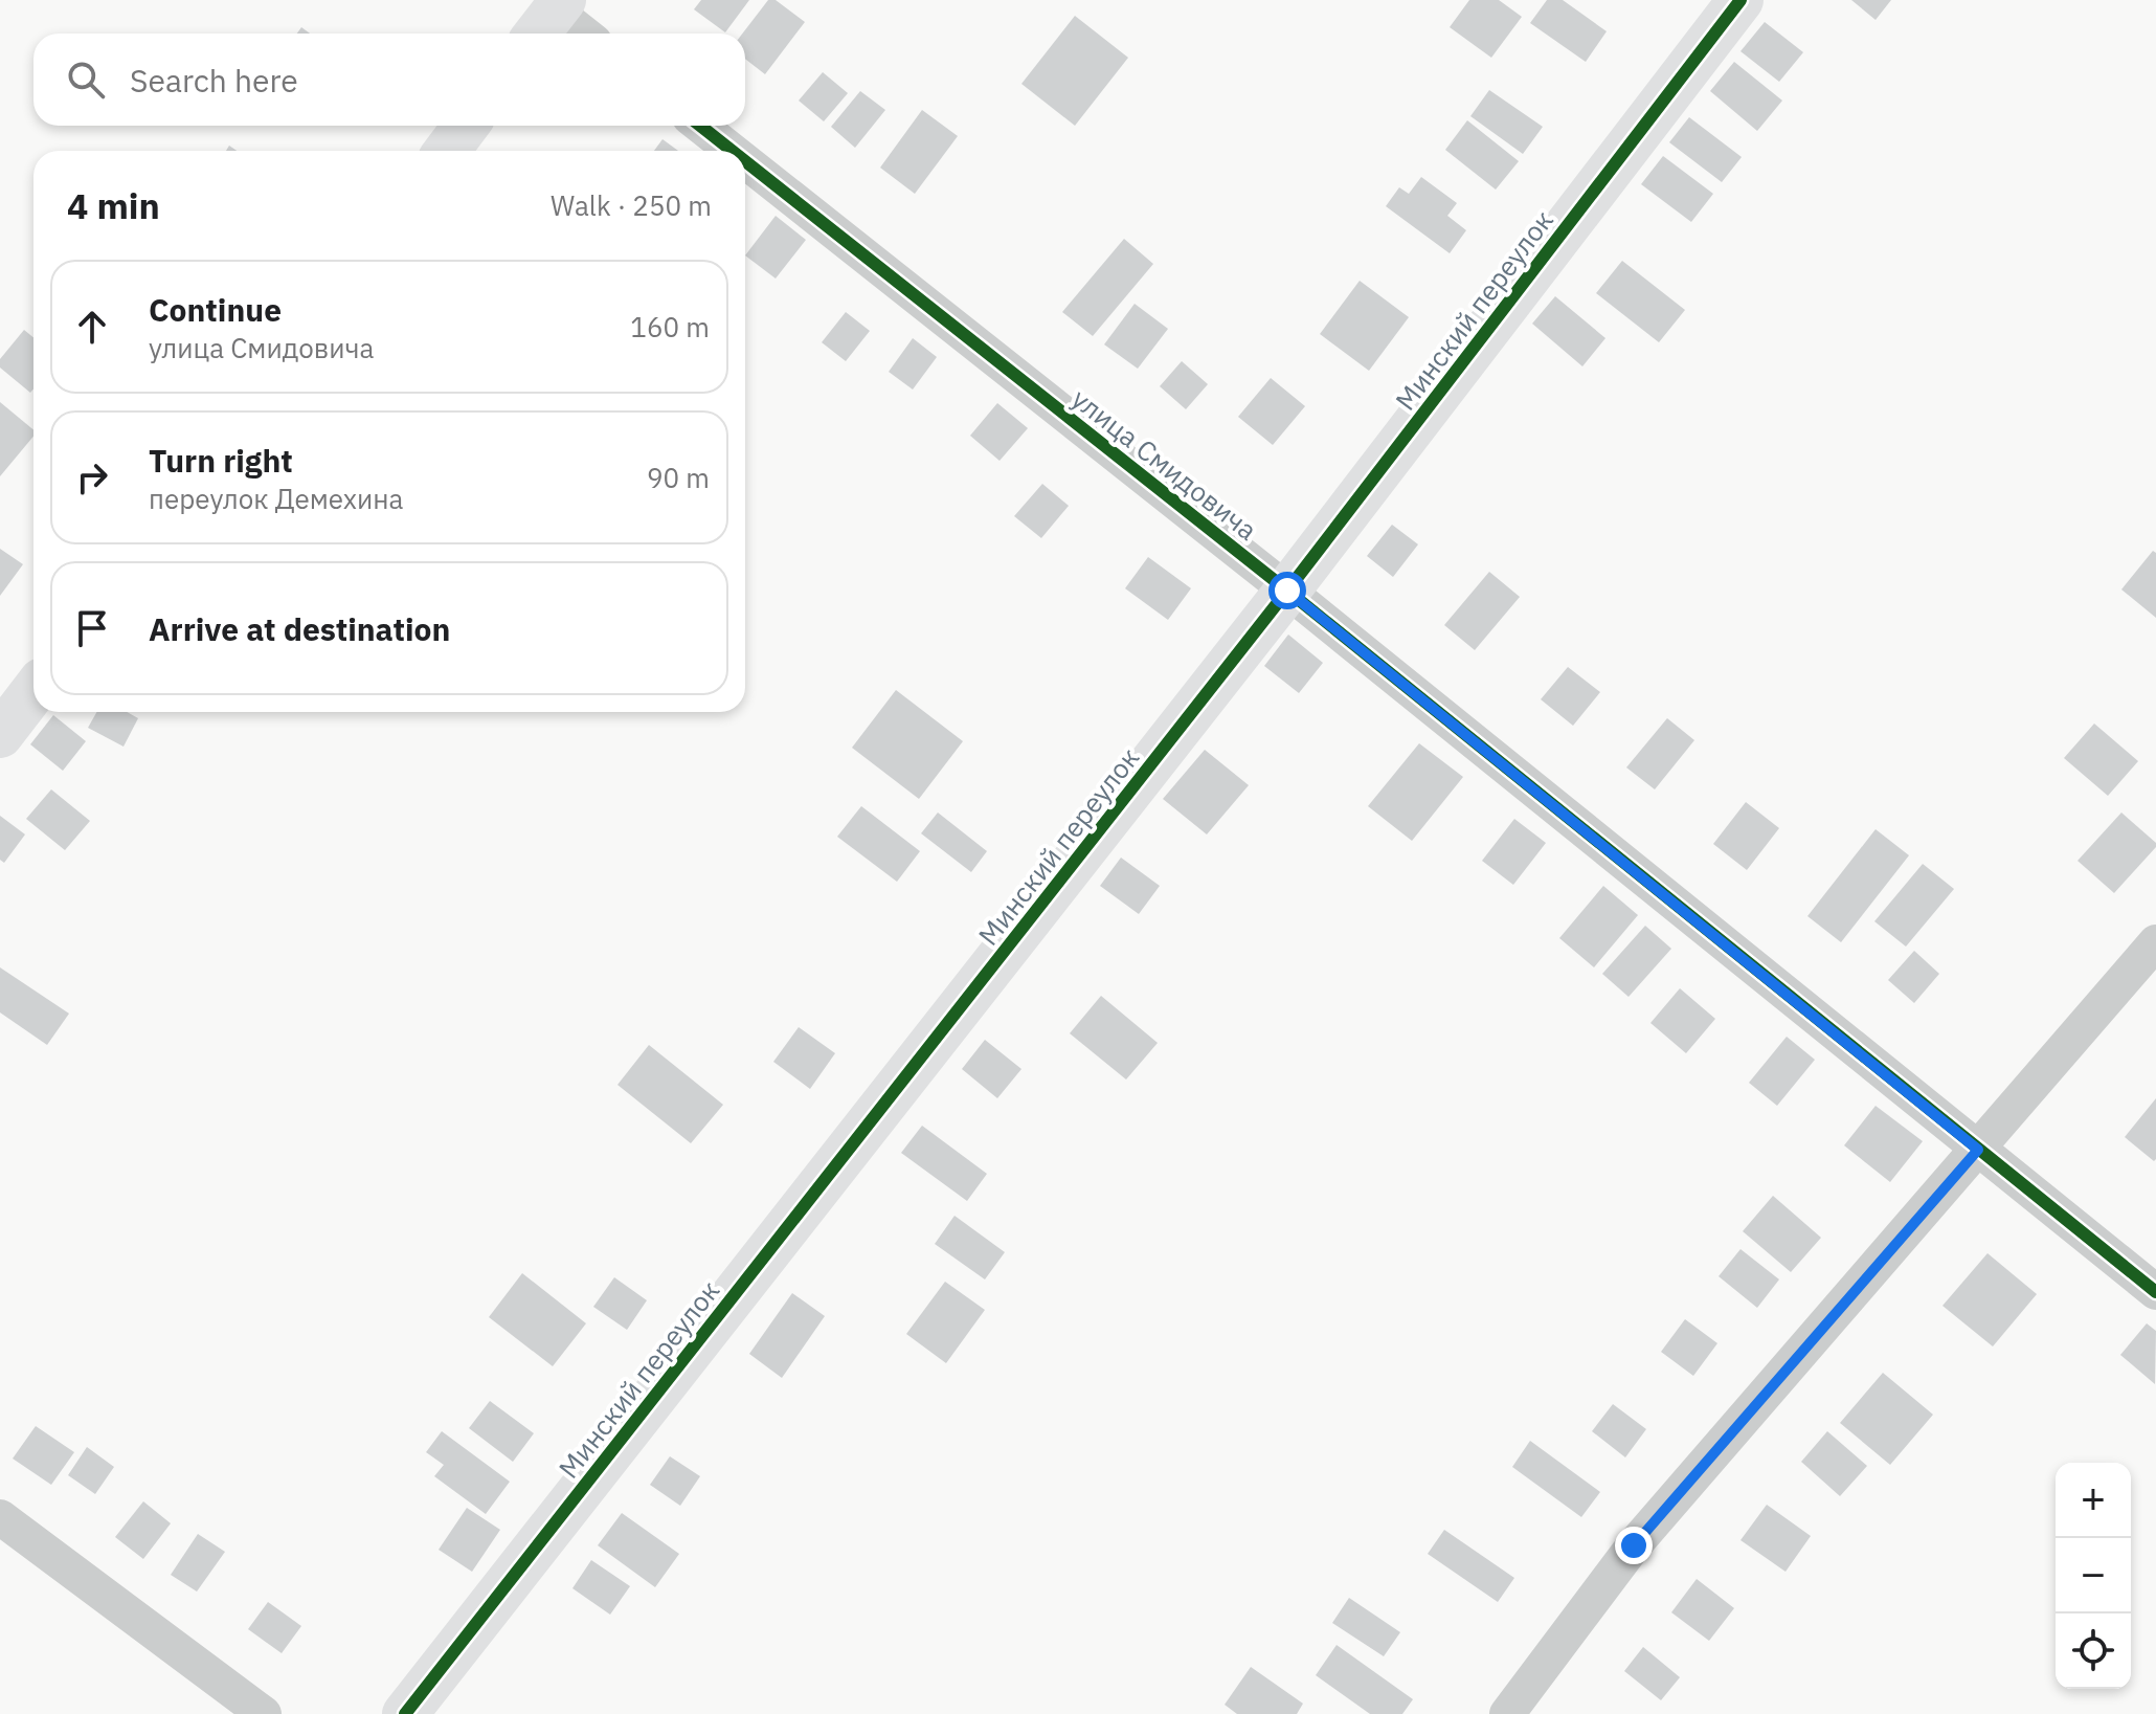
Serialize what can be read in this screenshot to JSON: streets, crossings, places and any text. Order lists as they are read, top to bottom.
{
  "streets": {
    "street": ["Минский переулок", "улица Смидовича"]
  },
  "crossings": [
    ["Минский переулок", "улица Смидовича"]
  ],
  "page": {
    "search": "Search here",
    "heading": ["4 min", "Walk · 250 m"],
    "list": [
      ["Continue", "улица Смидовича", "160 m"],
      ["Turn right", "переулок Демехина", "90 m"],
      "Arrive at destination"
    ],
    "map_buttons": ["+", "−"]
  }
}
